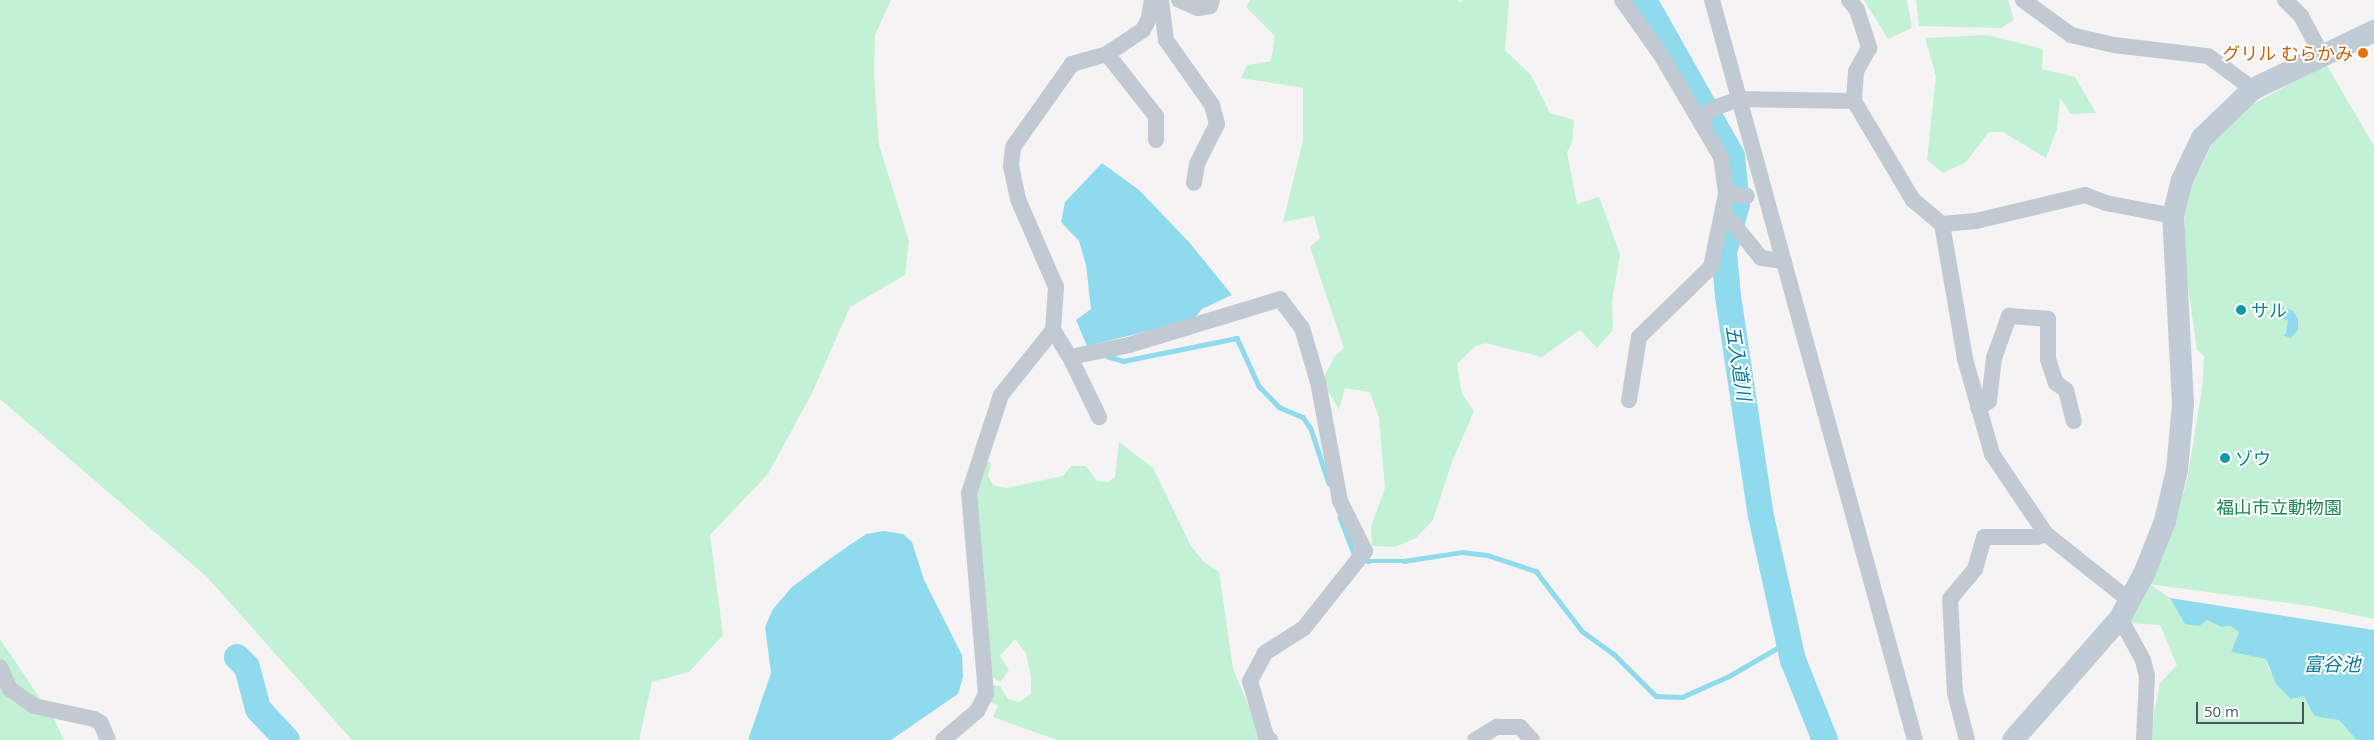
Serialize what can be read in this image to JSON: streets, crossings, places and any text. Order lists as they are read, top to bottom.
{
  "water": ["五入道川", "富谷池"],
  "parks": ["福山市立動物園"],
  "places": ["グリル むらかみ", "サル", "ゾウ"],
  "scale_bar": "50 m"
}
